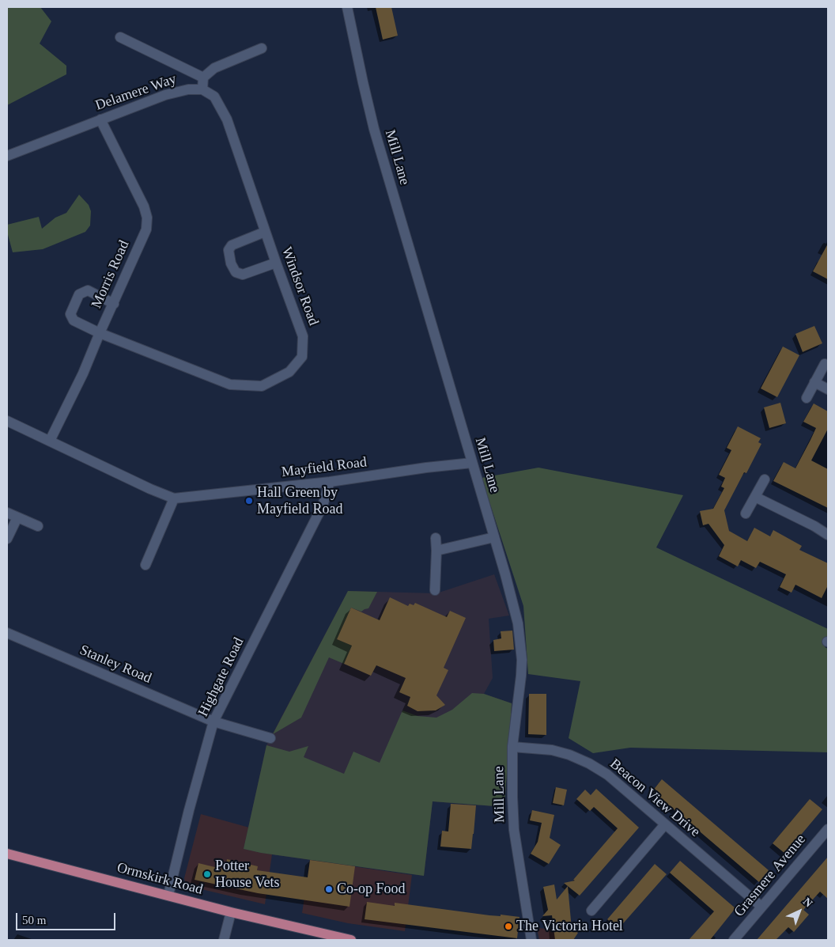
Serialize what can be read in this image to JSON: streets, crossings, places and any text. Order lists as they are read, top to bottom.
{
  "streets": {
    "main road": ["Ormskirk Road"],
    "street": [
      "Delamere Way",
      "Mill Lane",
      "Morris Road",
      "Windsor Road",
      "Mayfield Road",
      "Stanley Road",
      "Highgate Road",
      "Beacon View Drive",
      "Grasmere Avenue"
    ]
  },
  "crossings": [
    ["Delamere Way", "Morris Road"],
    ["Delamere Way", "Windsor Road"],
    ["Mill Lane", "Mayfield Road"],
    ["Mill Lane", "Beacon View Drive"],
    ["Morris Road", "Windsor Road"],
    ["Morris Road", "Mayfield Road"],
    ["Mayfield Road", "Highgate Road"],
    ["Stanley Road", "Highgate Road"],
    ["Highgate Road", "Ormskirk Road"],
    ["Beacon View Drive", "Grasmere Avenue"]
  ],
  "places": [
    "Hall Green by Mayfield Road",
    "Potter House Vets",
    "Co-op Food",
    "The Victoria Hotel"
  ],
  "scale_bar": "50 m",
  "north": "top right"
}
